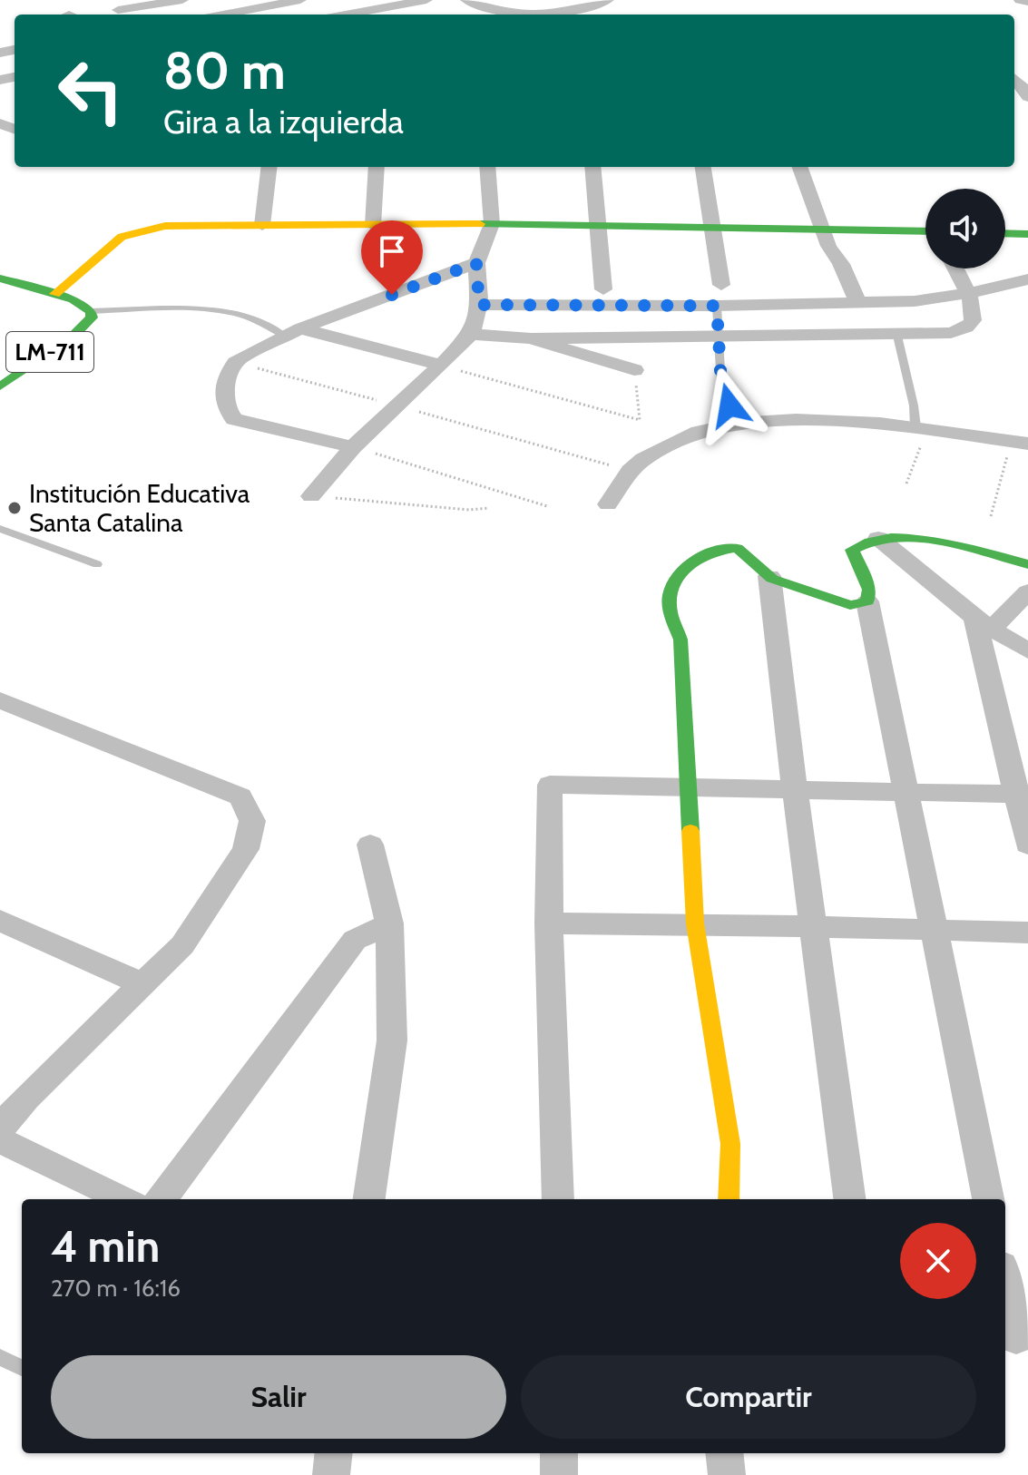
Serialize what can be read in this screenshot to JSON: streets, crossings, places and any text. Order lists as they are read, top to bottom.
{
  "streets": {
    "street": ["LM-711"]
  },
  "places": ["Institución Educativa Santa Catalina"],
  "page": {
    "turn": ["80 m", "Gira a la izquierda"],
    "heading": ["4 min", "270 m · 16:16"],
    "buttons": ["Salir", "Compartir"]
  }
}
